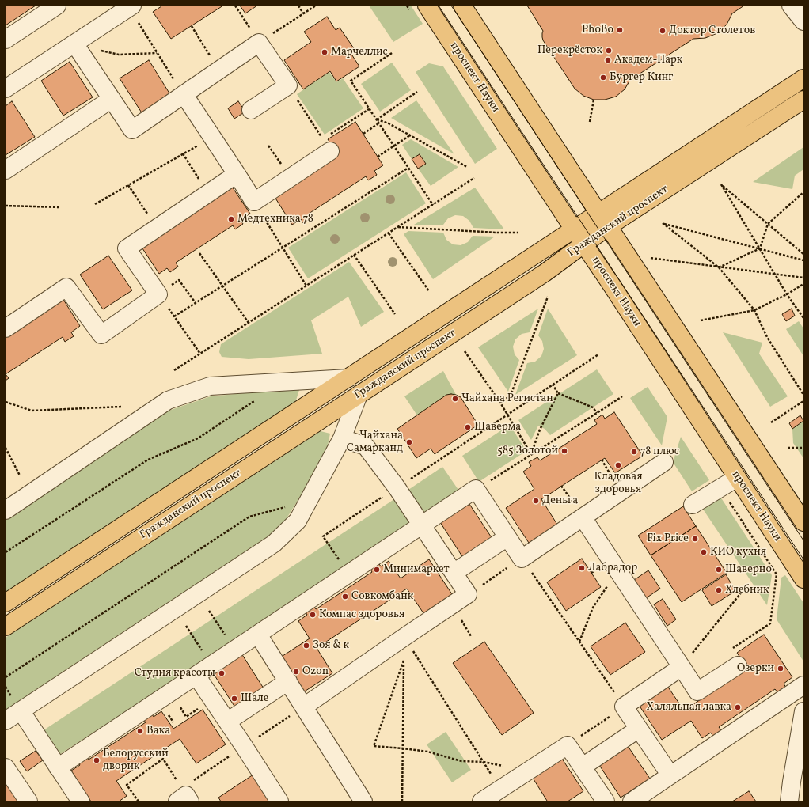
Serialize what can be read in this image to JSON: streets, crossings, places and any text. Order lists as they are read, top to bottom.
{
  "streets": {
    "main road": ["проспект Науки", "Гражданский проспект"]
  },
  "crossings": [
    ["проспект Науки", "Гражданский проспект"]
  ],
  "places": [
    "PhoBo",
    "Доктор Столетов",
    "Перекрёсток",
    "Марчеллис",
    "Академ-Парк",
    "Бургер Кинг",
    "Медтехника 78",
    "Чайхана Регистан",
    "Шаверма",
    "Чайхана Самарканд",
    "585 Золотой",
    "78 плюс",
    "Кладовая здоровья",
    "Деньга",
    "Fix Price",
    "КИО кухня",
    "Лабрадор",
    "Минимаркет",
    "Шаверно",
    "Хлебник",
    "Совкомбанк",
    "Компас здоровья",
    "Зоя & к",
    "Озерки",
    "Ozon",
    "Студия красоты",
    "Шале",
    "Халяльная лавка",
    "Вака",
    "Белорусский дворик"
  ]
}
